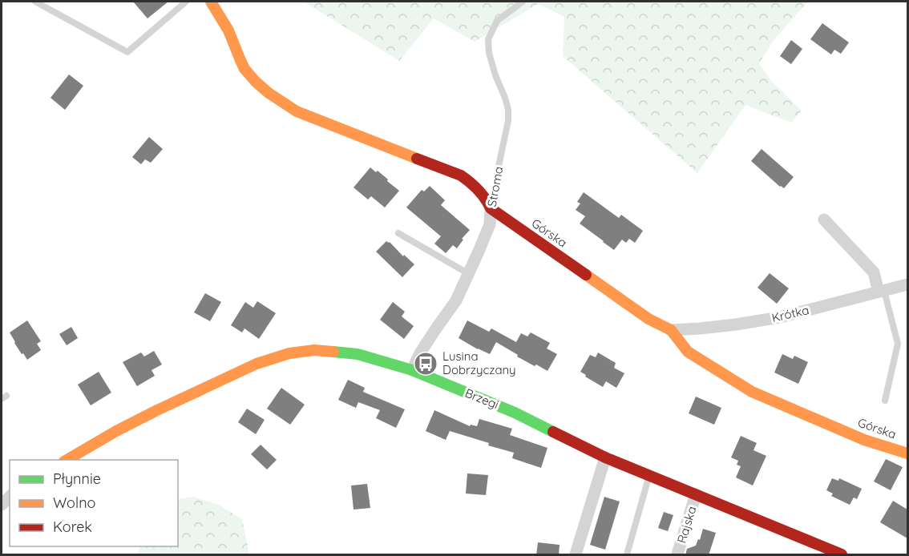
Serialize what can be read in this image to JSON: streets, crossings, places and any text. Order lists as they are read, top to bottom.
{
  "streets": {
    "street": [
      "Stroma",
      "Górska",
      "Krótka",
      "Brzegi",
      "Rajska"
    ]
  },
  "crossings": [
    ["Stroma", "Górska"],
    ["Stroma", "Brzegi"],
    ["Górska", "Krótka"],
    ["Brzegi", "Rajska"]
  ],
  "places": {
    "bus stop": ["Lusina Dobrzyczany"]
  },
  "legend": ["Płynnie", "Wolno", "Korek"]
}
